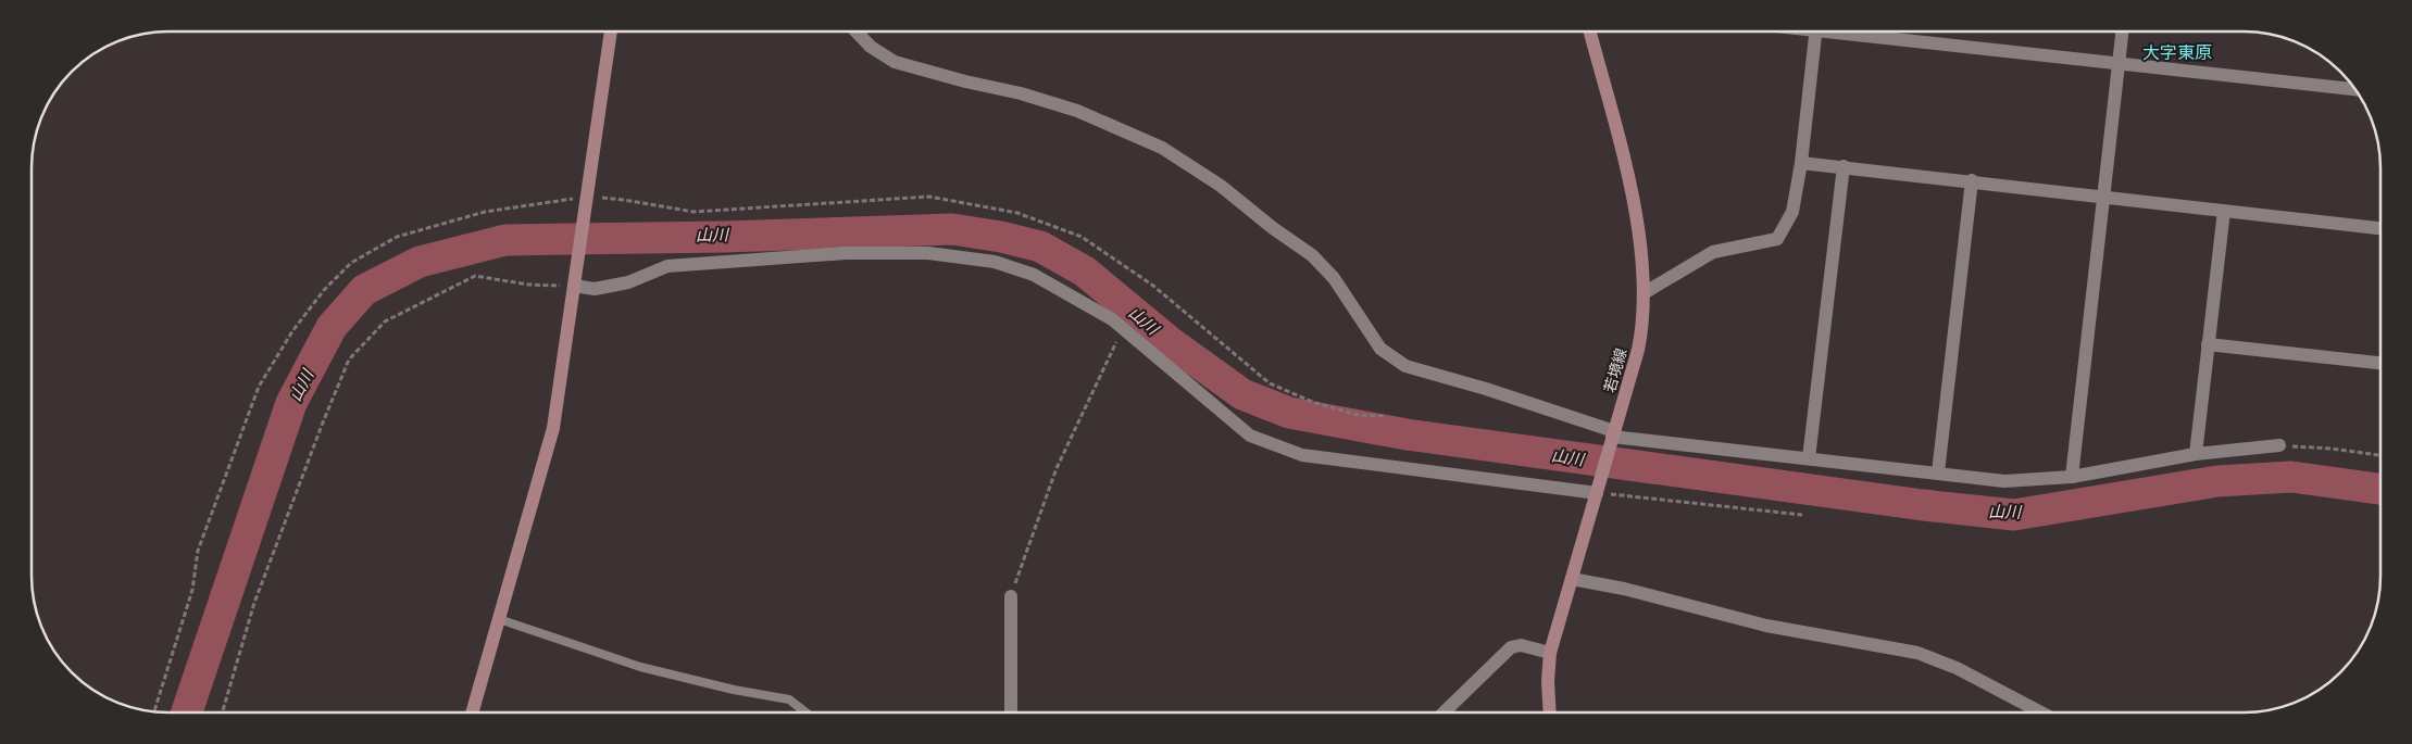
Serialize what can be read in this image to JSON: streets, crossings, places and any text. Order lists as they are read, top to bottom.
{
  "streets": {
    "street": ["若境線"]
  },
  "districts": ["大字東原"],
  "water": ["山川"]
}
